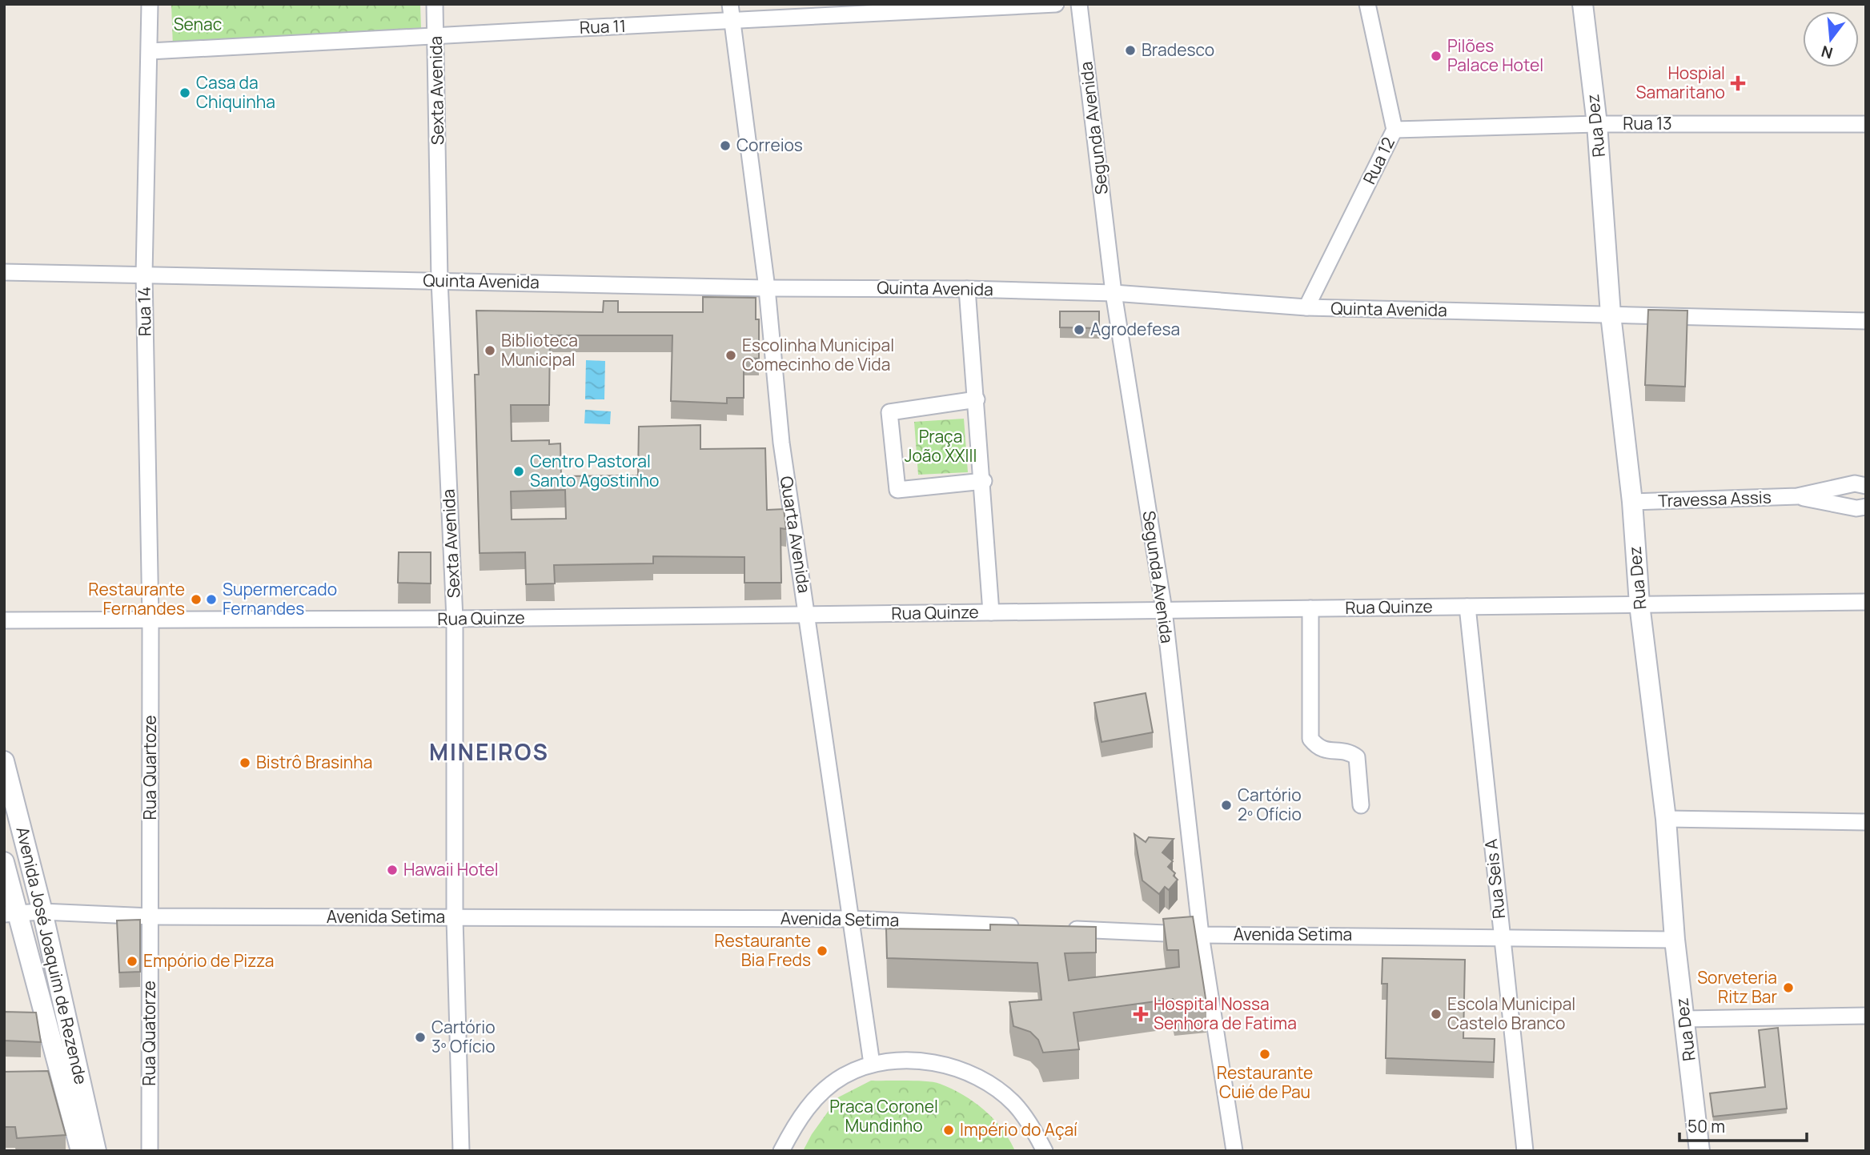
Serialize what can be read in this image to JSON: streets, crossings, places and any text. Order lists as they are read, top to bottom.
{
  "streets": {
    "street": [
      "Rua 11",
      "Sexta Avenida",
      "Rua 13",
      "Rua Dez",
      "Segunda Avenida",
      "Rua 12",
      "Quinta Avenida",
      "Rua 14",
      "Travessa Assis",
      "Quarta Avenida",
      "Rua Quinze",
      "Rua Quartoze",
      "Rua Seis A",
      "Avenida Setima",
      "Avenida José Joaquim de Rezende",
      "Rua Quatorze"
    ]
  },
  "crossings": [
    ["Rua 11", "Sexta Avenida"],
    ["Rua 11", "Rua 14"],
    ["Rua 11", "Quarta Avenida"],
    ["Sexta Avenida", "Quinta Avenida"],
    ["Sexta Avenida", "Rua Quinze"],
    ["Sexta Avenida", "Avenida Setima"],
    ["Rua 13", "Rua Dez"],
    ["Rua 13", "Rua 12"],
    ["Rua Dez", "Quinta Avenida"],
    ["Rua Dez", "Travessa Assis"],
    ["Rua Dez", "Rua Quinze"],
    ["Rua Dez", "Avenida Setima"],
    ["Segunda Avenida", "Quinta Avenida"],
    ["Segunda Avenida", "Rua Quinze"],
    ["Segunda Avenida", "Avenida Setima"],
    ["Rua 12", "Quinta Avenida"],
    ["Quinta Avenida", "Rua 14"],
    ["Quinta Avenida", "Quarta Avenida"],
    ["Rua 14", "Rua Quinze"],
    ["Rua 14", "Rua Quartoze"],
    ["Quarta Avenida", "Rua Quinze"],
    ["Quarta Avenida", "Avenida Setima"],
    ["Rua Quinze", "Rua Quartoze"],
    ["Rua Quinze", "Rua Seis A"],
    ["Rua Quartoze", "Avenida Setima"],
    ["Rua Quartoze", "Rua Quatorze"],
    ["Rua Seis A", "Avenida Setima"],
    ["Avenida Setima", "Avenida José Joaquim de Rezende"],
    ["Avenida Setima", "Rua Quatorze"]
  ],
  "districts": ["MINEIROS"],
  "parks": ["Senac", "Praça João XXIII", "Praca Coronel Mundinho"],
  "places": {
    "other": [
      "Bradesco",
      "Pilões Palace Hotel",
      "Casa da Chiquinha",
      "Correios",
      "Agrodefesa",
      "Biblioteca Municipal",
      "Escolinha Municipal Comecinho de Vida",
      "Centro Pastoral Santo Agostinho",
      "Restaurante Fernandes",
      "Supermercado Fernandes",
      "Bistrô Brasinha",
      "Cartório 2º Ofício",
      "Hawaii Hotel",
      "Restaurante Bia Freds",
      "Empório de Pizza",
      "Sorveteria Ritz Bar",
      "Escola Municipal Castelo Branco",
      "Cartório 3º Ofício",
      "Restaurante Cuié de Pau",
      "Império do Açaí"
    ],
    "health": ["Hospial Samaritano", "Hospital Nossa Senhora de Fatima"]
  },
  "scale_bar": "50 m",
  "north": "bottom"
}
